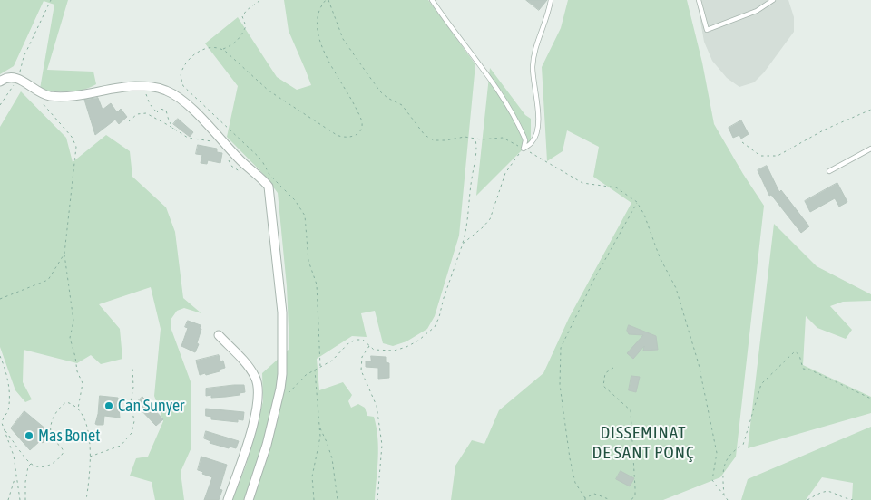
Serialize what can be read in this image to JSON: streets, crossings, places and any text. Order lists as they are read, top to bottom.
{
  "districts": ["DISSEMINAT DE SANT PONÇ"],
  "places": ["Can Sunyer", "Mas Bonet"]
}
